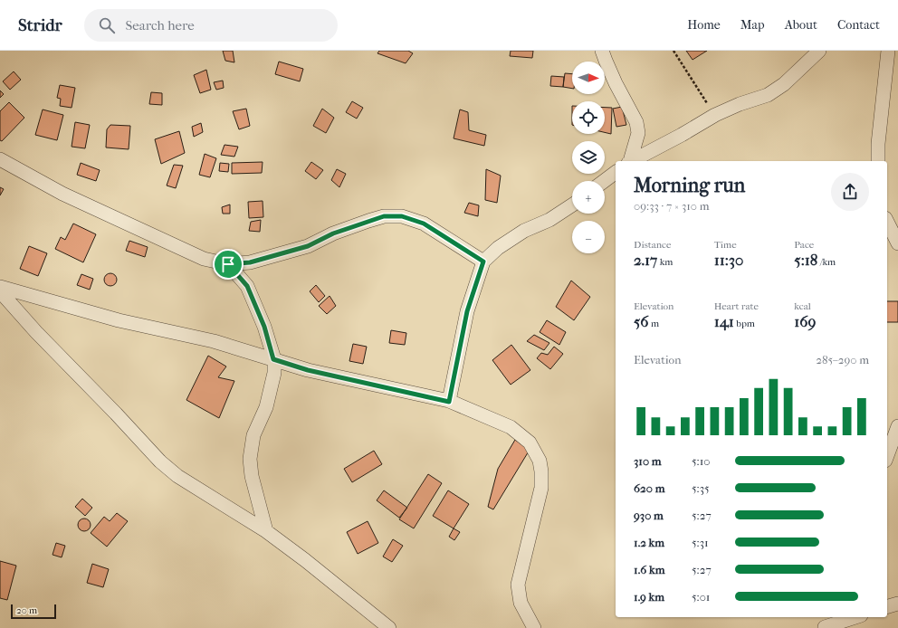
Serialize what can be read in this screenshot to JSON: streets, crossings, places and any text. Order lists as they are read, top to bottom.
{
  "scale_bar": "20 m",
  "north": "right",
  "page": {
    "header": "Stridr",
    "search": "Search here",
    "nav": [
      "Home",
      "Map",
      "About",
      "Contact"
    ],
    "map_buttons": ["+", "−"],
    "heading": ["Morning run", "09:33 · 7 × 310 m"],
    "stats": [
      ["Distance", "2.17 km"],
      ["Time", "11:30"],
      ["Pace", "5:18 /km"],
      ["Elevation", "56 m"],
      ["Heart rate", "141 bpm"],
      ["kcal", "169"]
    ],
    "chart": ["Elevation", "285–290 m"],
    "list": [
      {
        "name": "310 m",
        "note": "5:10"
      },
      {
        "name": "620 m",
        "note": "5:35"
      },
      {
        "name": "930 m",
        "note": "5:27"
      },
      {
        "name": "1.2 km",
        "note": "5:31"
      },
      {
        "name": "1.6 km",
        "note": "5:27"
      },
      {
        "name": "1.9 km",
        "note": "5:01"
      }
    ],
    "scale": "20 m"
  }
}
